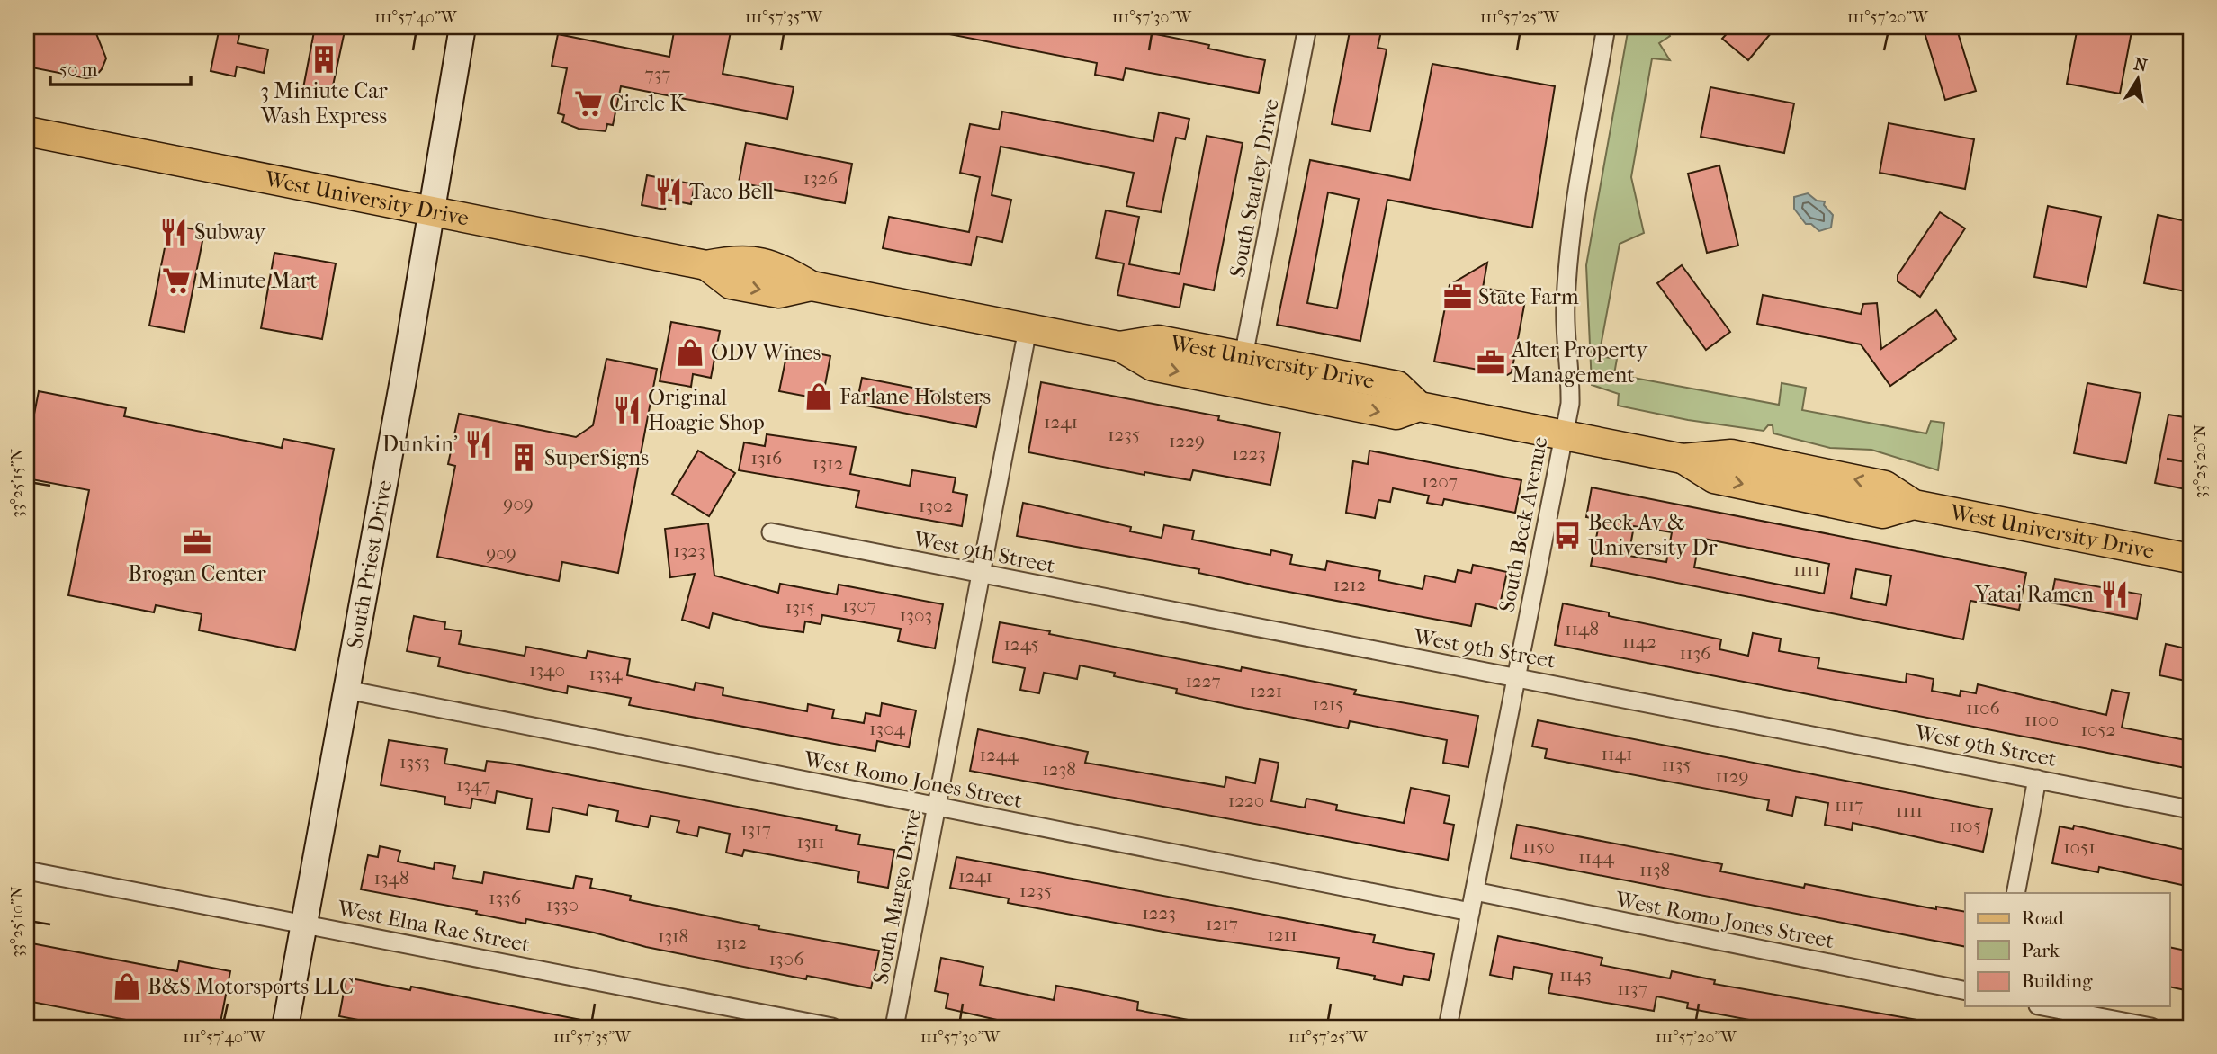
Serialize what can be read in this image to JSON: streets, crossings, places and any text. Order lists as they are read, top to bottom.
{
  "streets": {
    "main road": ["West University Drive", "South Priest Drive"],
    "street": [
      "South Starley Drive",
      "South Beck Avenue",
      "West 9th Street",
      "West Romo Jones Street",
      "South Margo Drive",
      "West Elna Rae Street"
    ]
  },
  "crossings": [
    ["South Starley Drive", "West University Drive"],
    ["West University Drive", "South Beck Avenue"],
    ["West University Drive", "South Priest Drive"],
    ["West University Drive", "South Margo Drive"],
    ["South Beck Avenue", "West 9th Street"],
    ["South Beck Avenue", "West Romo Jones Street"],
    ["West 9th Street", "South Margo Drive"],
    ["South Priest Drive", "West Romo Jones Street"],
    ["South Priest Drive", "West Elna Rae Street"],
    ["West Romo Jones Street", "South Margo Drive"]
  ],
  "places": {
    "building": ["3 Miniute Car Wash Express", "SuperSigns"],
    "supermarket": ["Circle K", "Minute Mart"],
    "restaurant": [
      "Taco Bell",
      "Subway",
      "Original Hoagie Shop",
      "Dunkin'",
      "Yatai Ramen"
    ],
    "office": ["State Farm", "Alter Property Management", "Brogan Center"],
    "shop": ["ODV Wines", "Farlane Holsters", "B&S Motorsports LLC"],
    "bus stop": ["Beck Av & University Dr"]
  },
  "house_numbers": [
    "737",
    "1326",
    "1241",
    "1235",
    "1229",
    "1223",
    "1316",
    "1312",
    "1207",
    "909",
    "1302",
    "1323",
    "909",
    "1111",
    "1212",
    "1307",
    "1315",
    "1303",
    "1148",
    "1142",
    "1245",
    "1136",
    "1340",
    "1334",
    "1227",
    "1221",
    "1215",
    "1106",
    "1100",
    "1304",
    "1052",
    "1141",
    "1244",
    "1353",
    "1135",
    "1238",
    "1129",
    "1347",
    "1220",
    "1117",
    "1111",
    "1105",
    "1317",
    "1311",
    "1150",
    "1051",
    "1144",
    "1138",
    "1241",
    "1348",
    "1235",
    "1336",
    "1330",
    "1223",
    "1217",
    "1211",
    "1318",
    "1312",
    "1306",
    "1143",
    "1137"
  ],
  "legend": ["Road", "Park", "Building"],
  "scale_bar": "50 m",
  "north": "top",
  "coordinates": [
    "111°57'40\"W",
    "111°57'35\"W",
    "111°57'30\"W",
    "111°57'25\"W",
    "111°57'20\"W",
    "33°25'20\"N",
    "33°25'15\"N",
    "33°25'10\"N"
  ]
}
